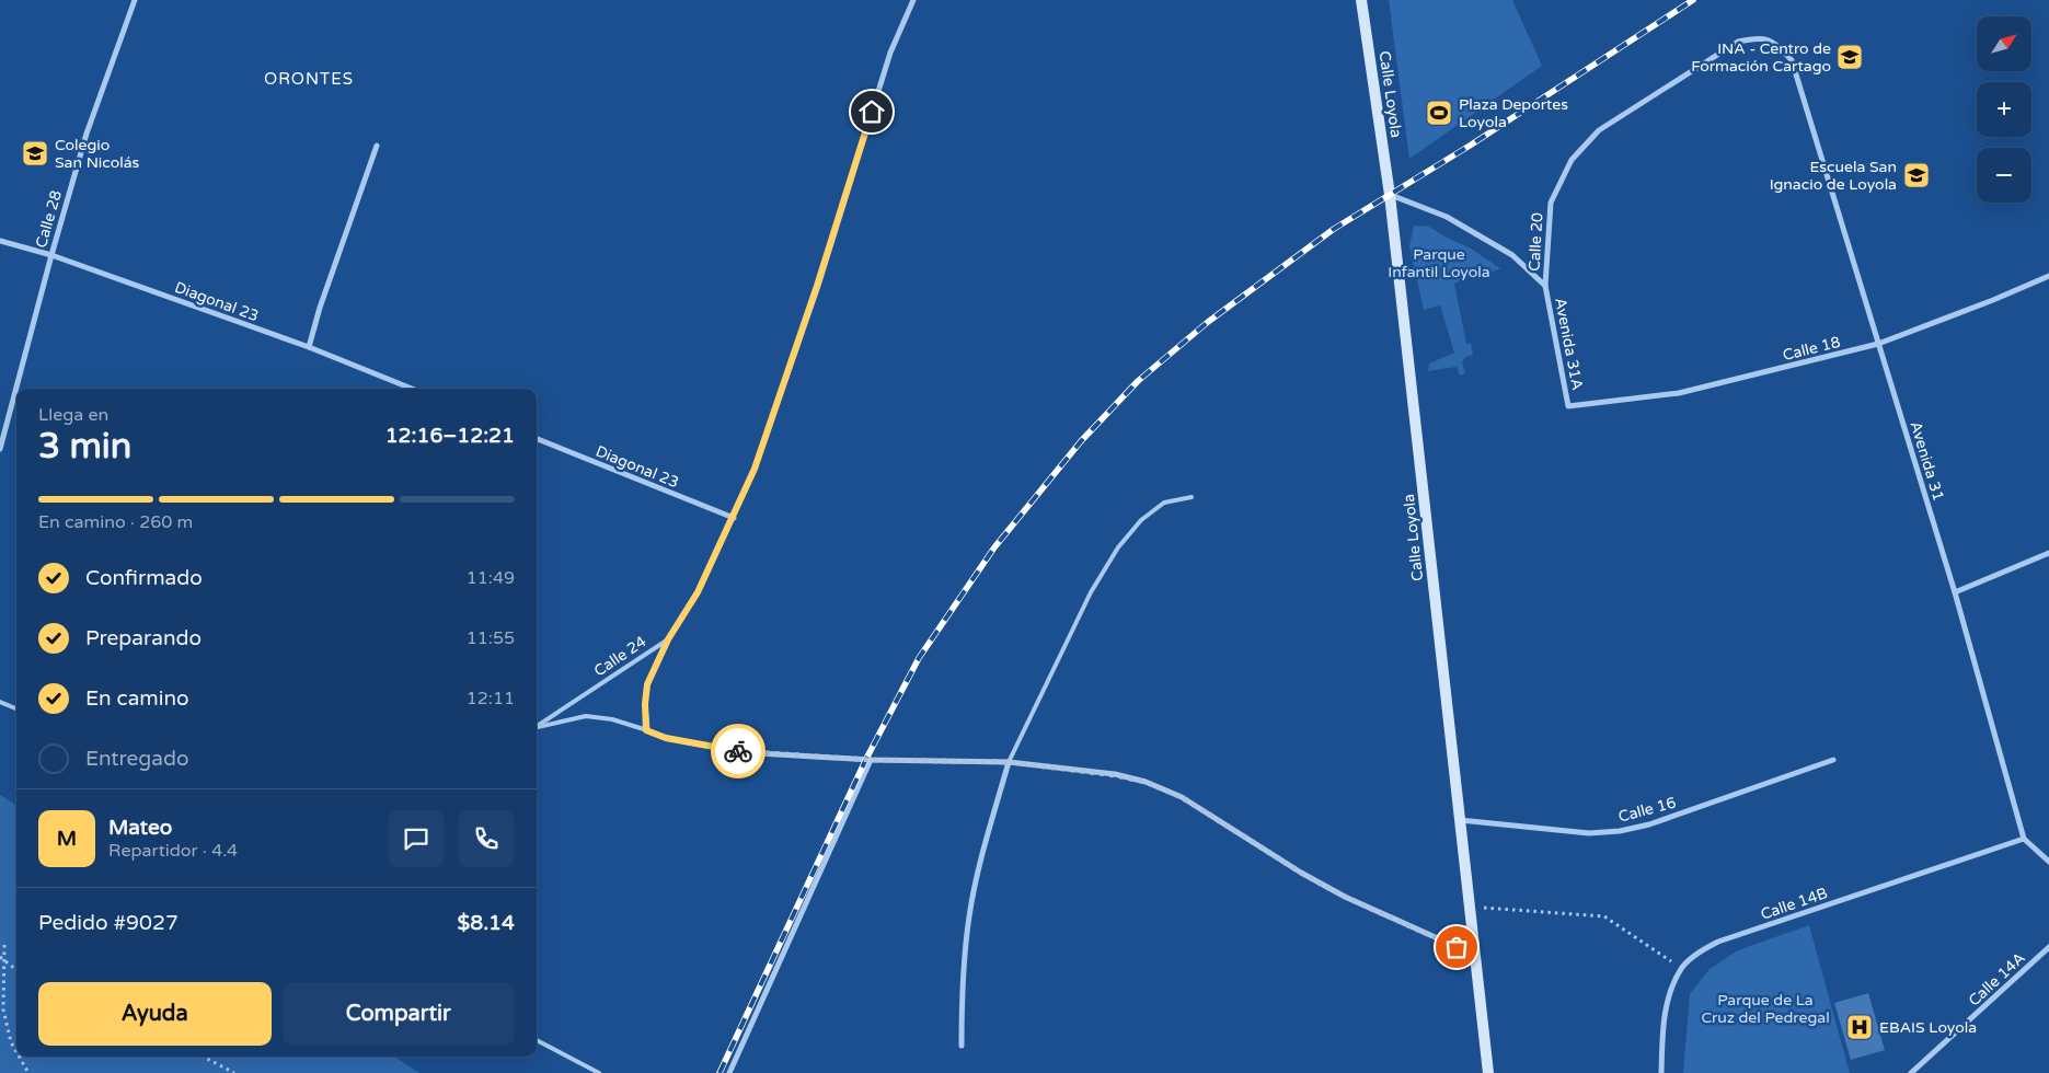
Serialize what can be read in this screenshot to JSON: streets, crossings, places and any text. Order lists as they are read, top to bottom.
{
  "streets": {
    "main road": ["Calle Loyola"],
    "street": [
      "Calle 28",
      "Calle 20",
      "Diagonal 23",
      "Avenida 31A",
      "Calle 18",
      "Avenida 31",
      "Calle 24",
      "Calle 16",
      "Calle 14B",
      "Calle 14A"
    ]
  },
  "crossings": [
    ["Calle Loyola", "Calle 20"],
    ["Calle Loyola", "Calle 16"],
    ["Calle 28", "Diagonal 23"],
    ["Calle 20", "Avenida 31A"],
    ["Calle 20", "Avenida 31"],
    ["Diagonal 23", "Calle 24"],
    ["Avenida 31A", "Calle 18"],
    ["Calle 18", "Avenida 31"],
    ["Avenida 31", "Calle 14B"]
  ],
  "districts": ["ORONTES"],
  "parks": ["Parque Infantil Loyola", "Parque de La Cruz del Pedregal"],
  "places": {
    "school or university": ["INA - Centro de Formación Cartago", "Colegio San Nicolás", "Escuela San Ignacio de Loyola"],
    "sports": ["Plaza Deportes Loyola"],
    "hospital": ["EBAIS Loyola"]
  },
  "north": "top right",
  "page": {
    "map_buttons": ["+", "−"],
    "heading": ["3 min", "Llega en", "12:16–12:21"],
    "panel": [
      "Mateo",
      "Repartidor · 4.4",
      "Pedido #9027",
      "$8.14"
    ],
    "bar": "En camino · 260 m",
    "list": [
      ["Confirmado", "11:49"],
      ["Preparando", "11:55"],
      ["En camino", "12:11"],
      "Entregado"
    ],
    "round": "M",
    "buttons": ["Ayuda", "Compartir"]
  }
}
